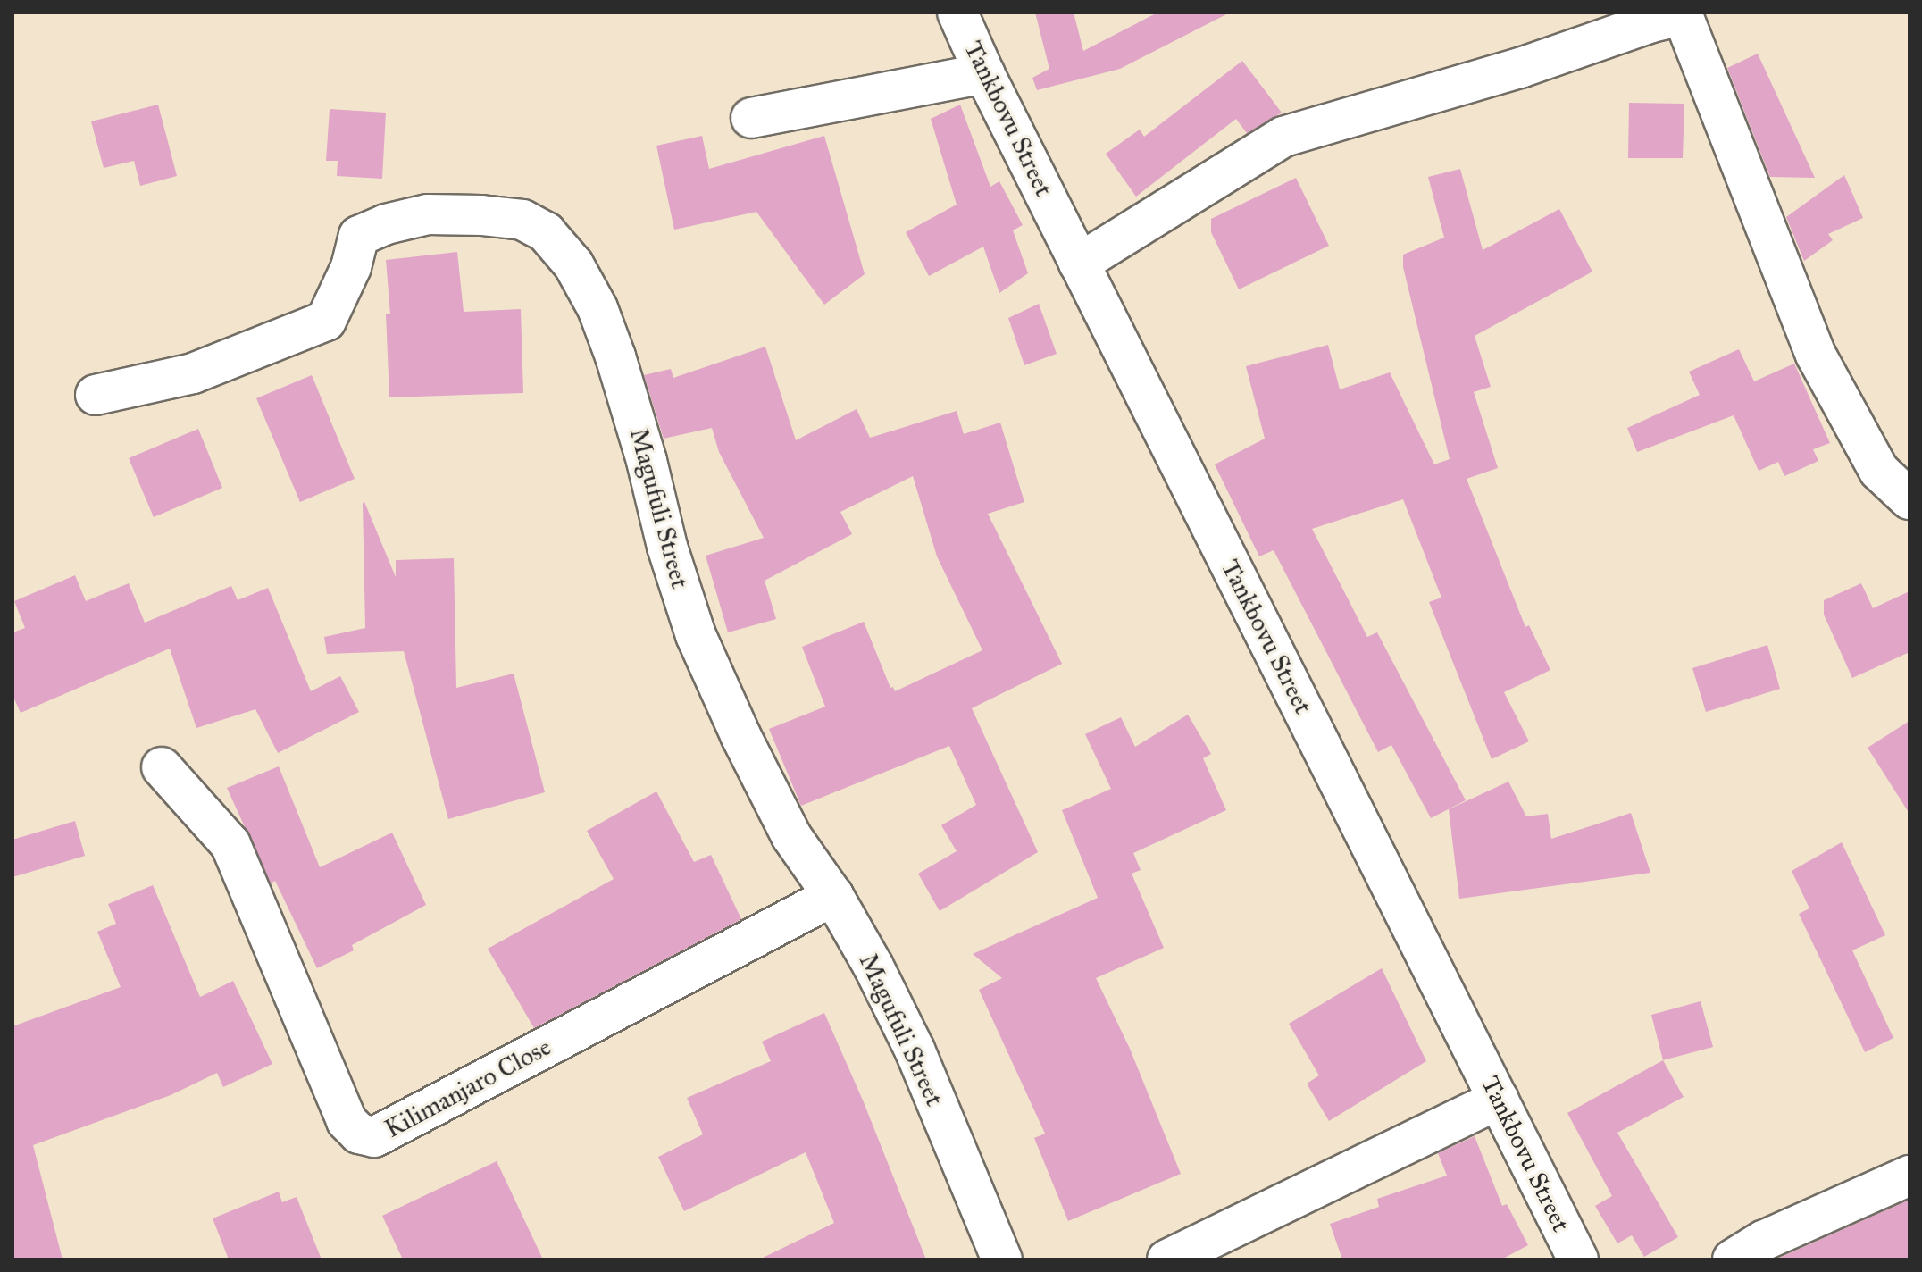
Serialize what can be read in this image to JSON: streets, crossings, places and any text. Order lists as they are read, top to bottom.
{
  "streets": {
    "street": ["Tankbovu Street", "Magufuli Street", "Kilimanjaro Close"]
  },
  "crossings": [
    ["Magufuli Street", "Kilimanjaro Close"]
  ]
}
